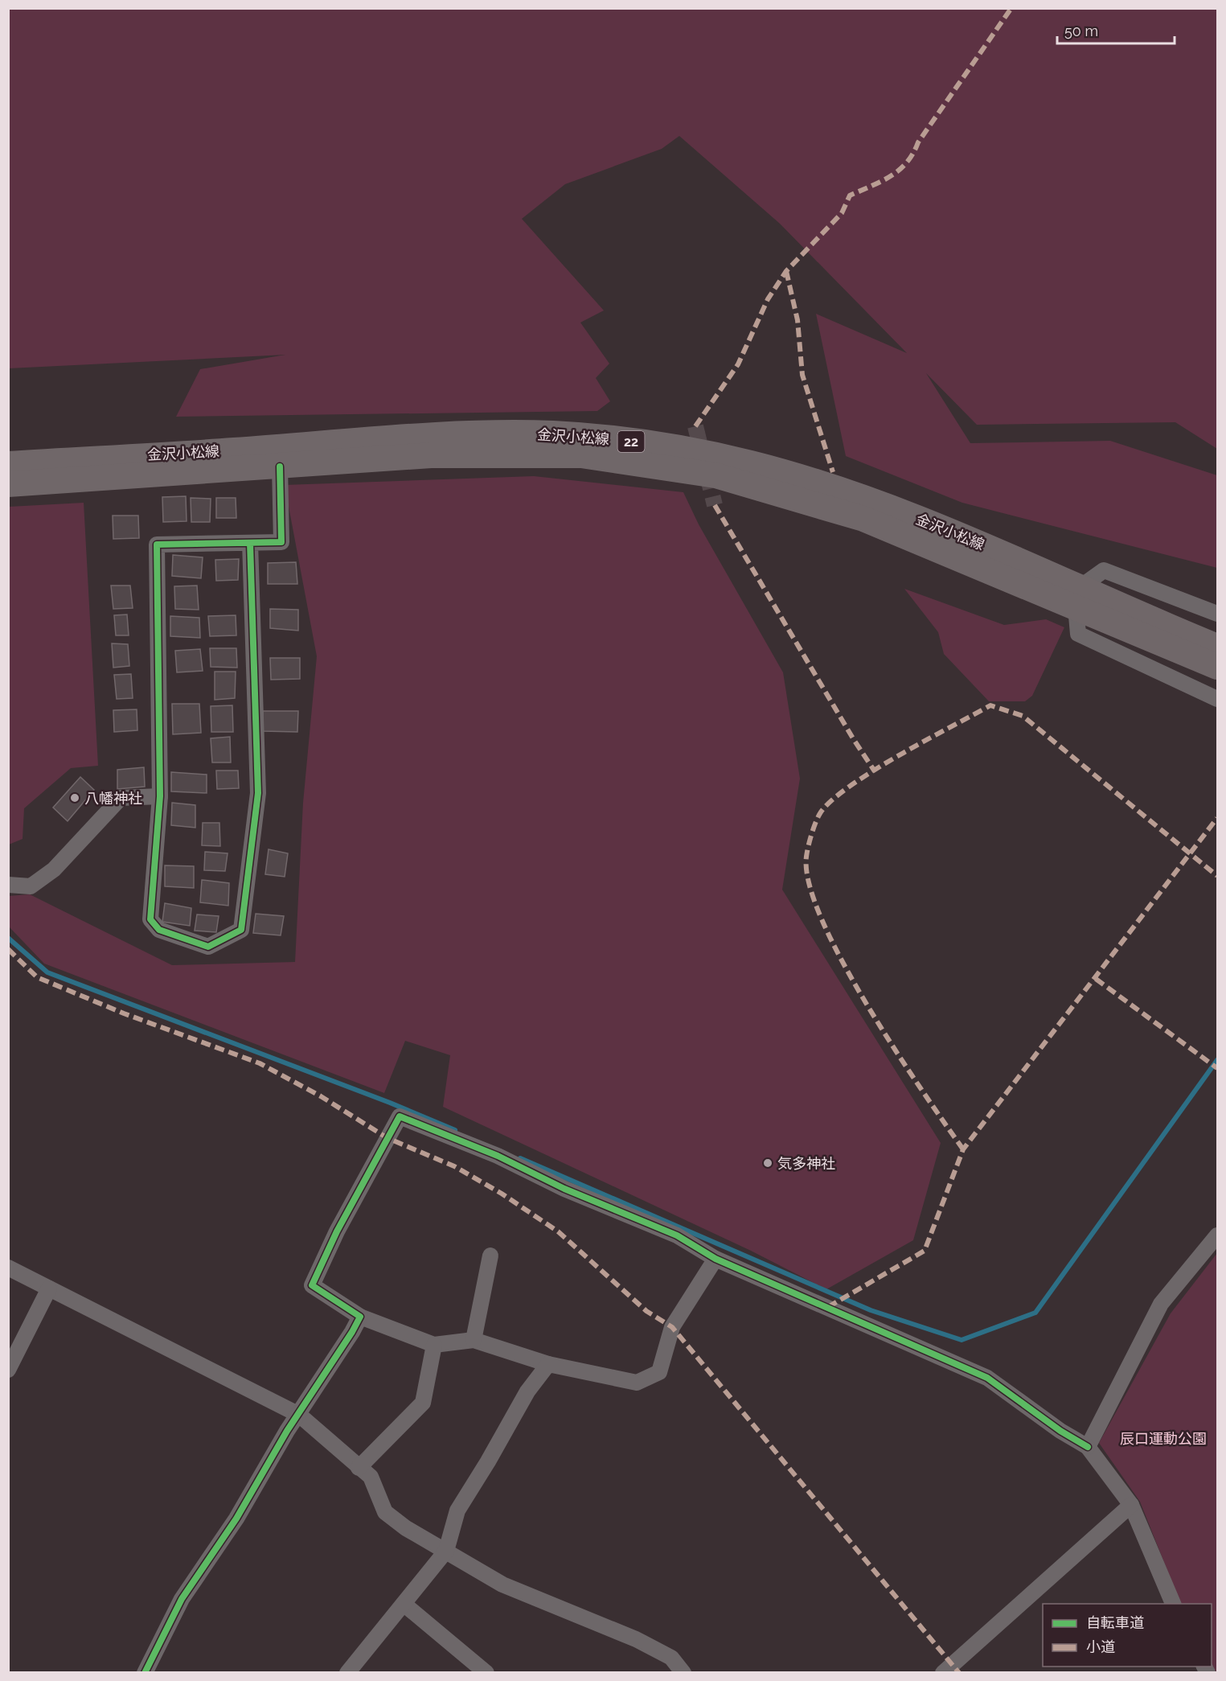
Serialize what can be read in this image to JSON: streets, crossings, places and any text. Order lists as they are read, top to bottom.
{
  "streets": {
    "main road": ["金沢小松線", "22"]
  },
  "parks": ["辰口運動公園"],
  "places": ["八幡神社", "気多神社"],
  "legend": ["自転車道", "小道"],
  "scale_bar": "50 m"
}
